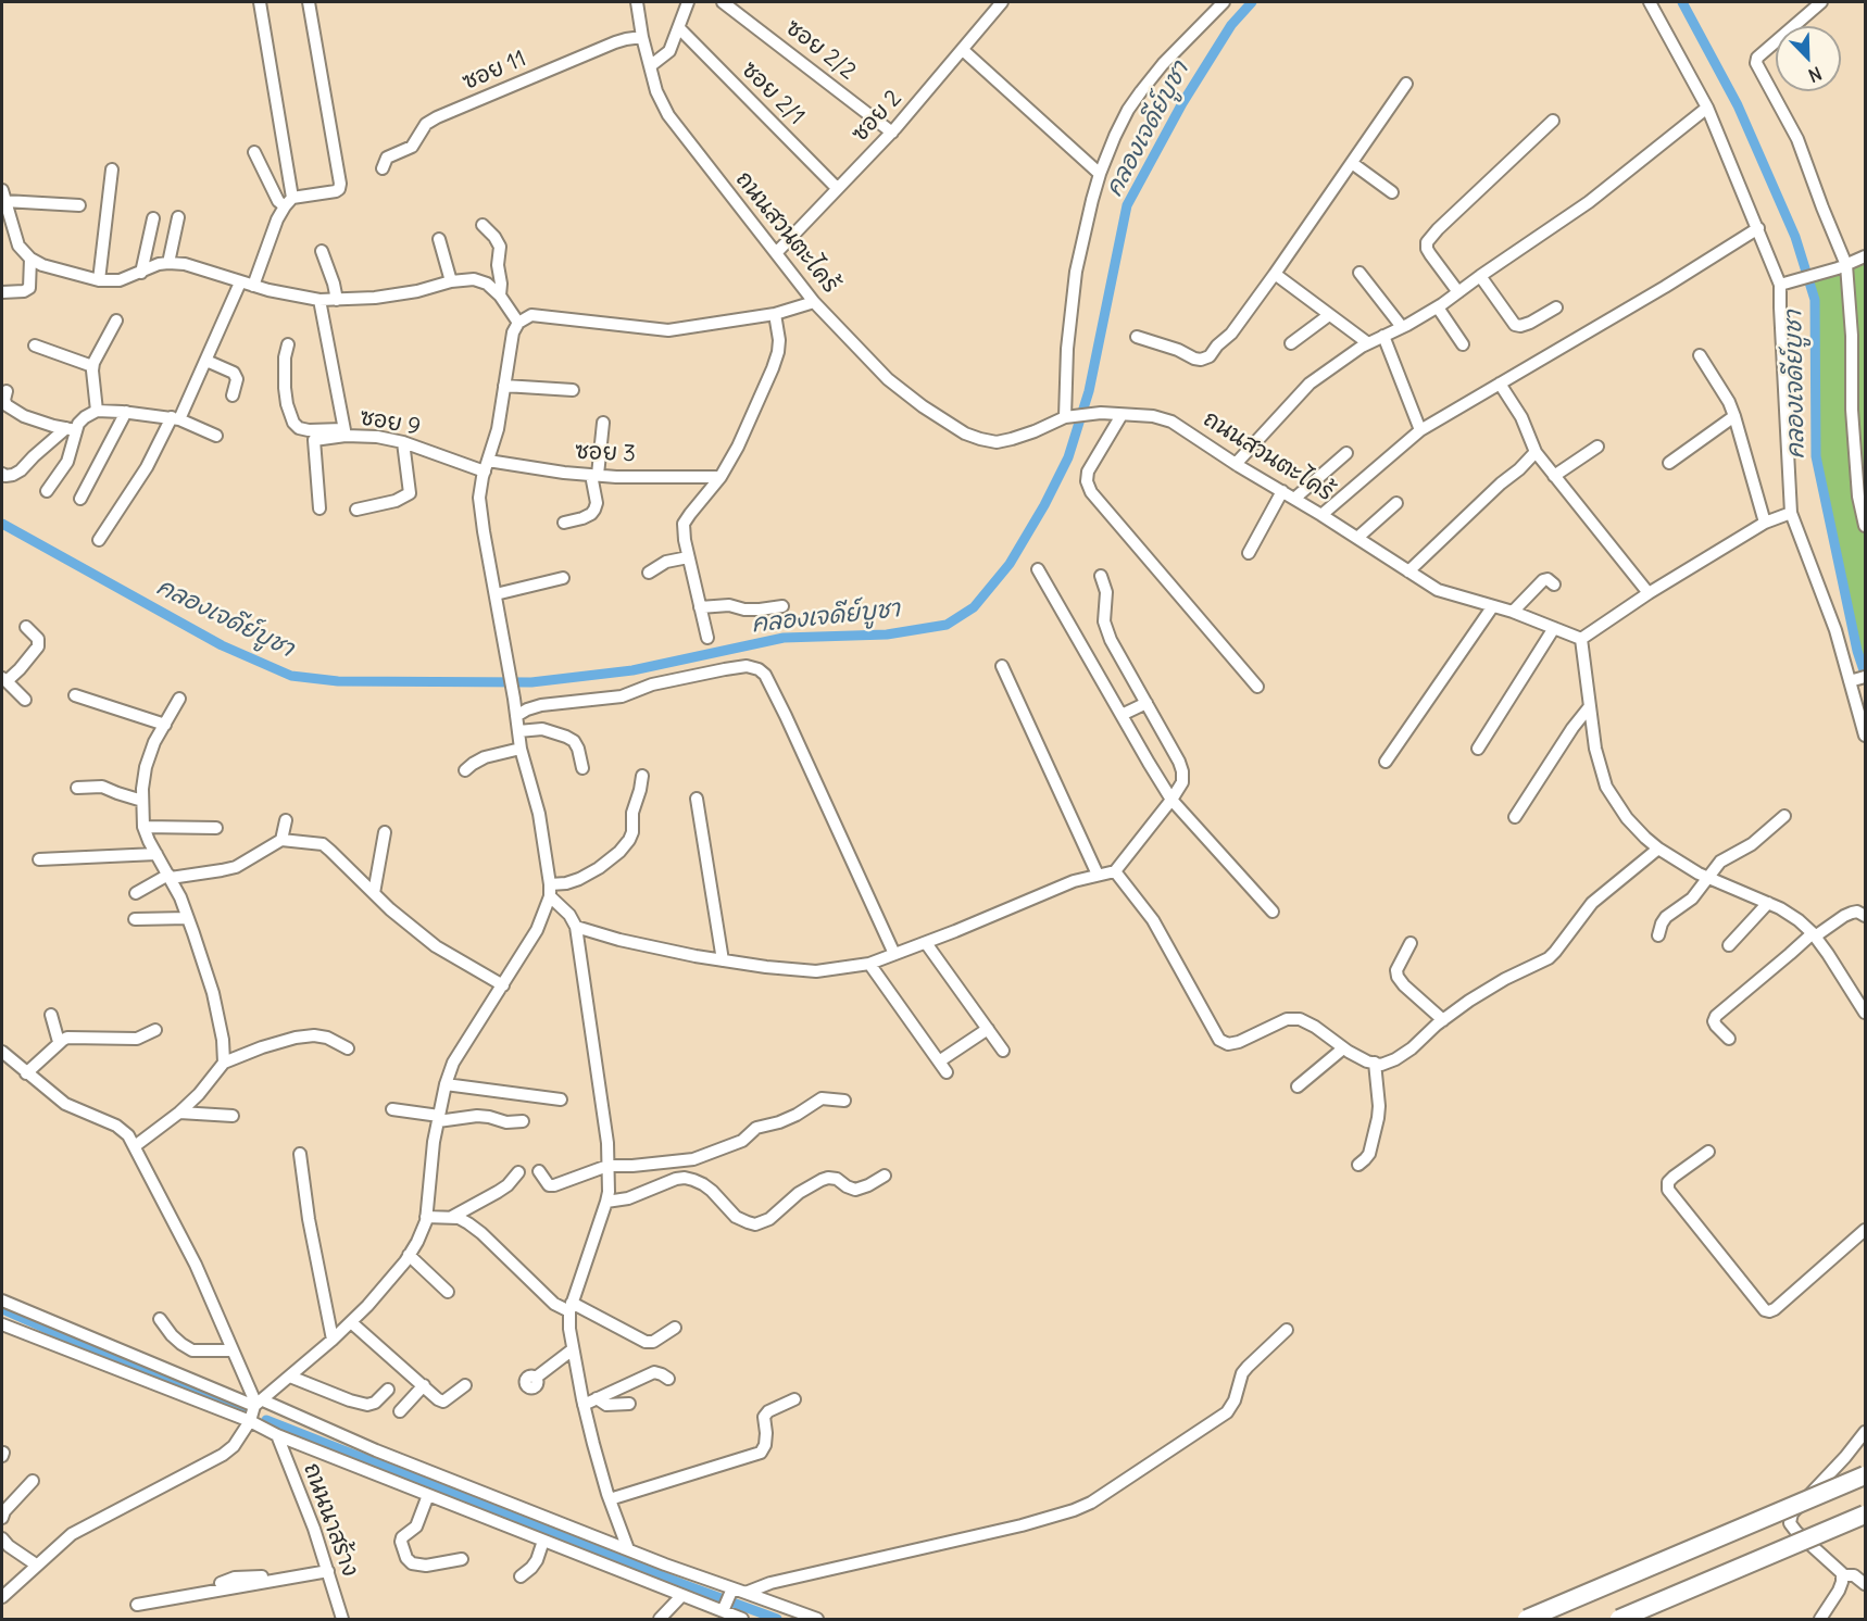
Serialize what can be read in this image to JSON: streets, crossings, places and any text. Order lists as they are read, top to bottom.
{
  "streets": {
    "street": [
      "ซอย 2/2",
      "ซอย 11",
      "ซอย 2/1",
      "ซอย 2",
      "ถนนสวนตะไคร้",
      "ซอย 9",
      "ซอย 3",
      "ถนนนาสร้าง"
    ]
  },
  "crossings": [
    ["ซอย 2/2", "ซอย 2"],
    ["ซอย 11", "ถนนสวนตะไคร้"],
    ["ซอย 2/1", "ซอย 2"],
    ["ซอย 2", "ถนนสวนตะไคร้"],
    ["ซอย 9", "ซอย 3"]
  ],
  "water": ["คลองเจดีย์บูชา"],
  "north": "bottom right"
}
